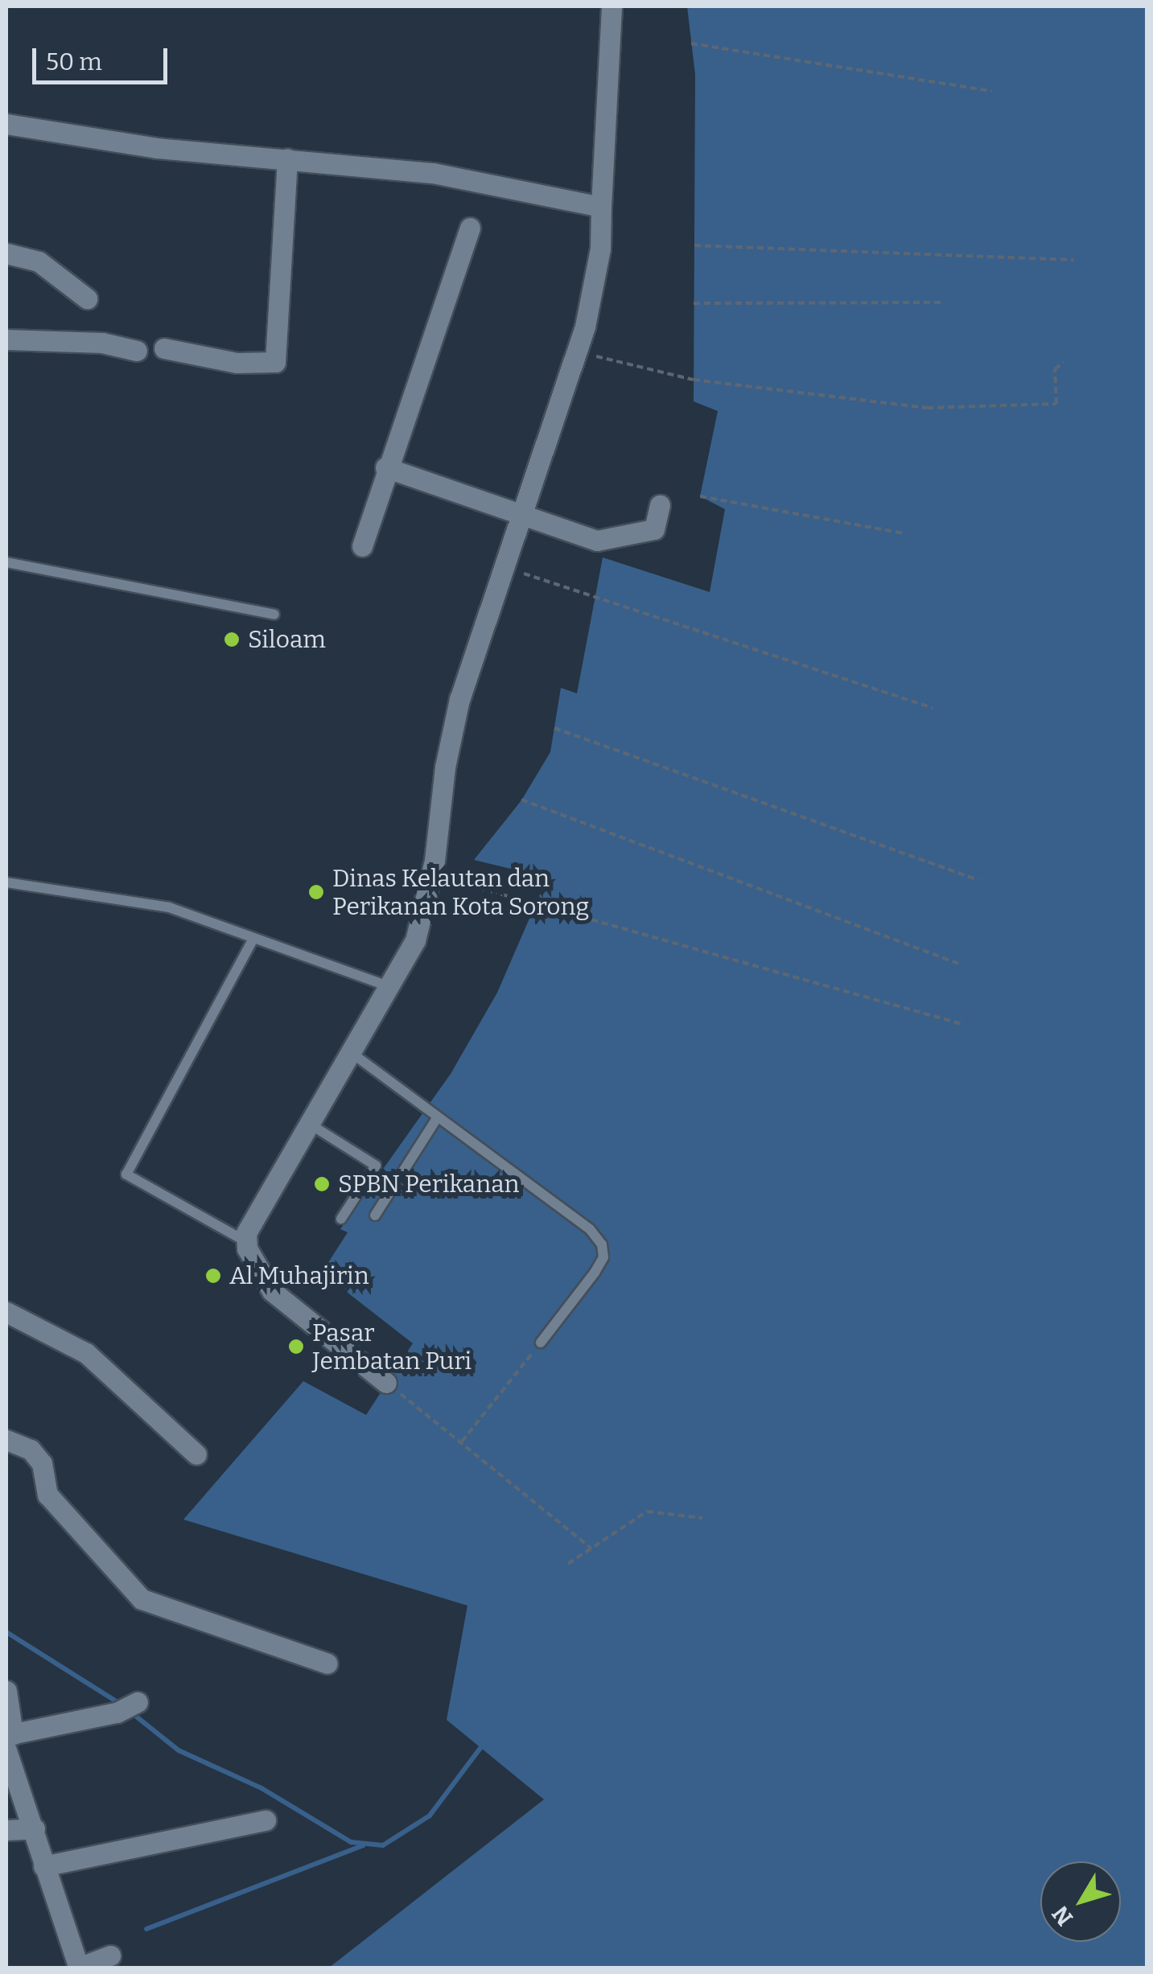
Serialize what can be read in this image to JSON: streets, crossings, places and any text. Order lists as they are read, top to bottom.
{
  "places": [
    "Siloam",
    "Dinas Kelautan dan Perikanan Kota Sorong",
    "SPBN Perikanan",
    "Al Muhajirin",
    "Pasar Jembatan Puri"
  ],
  "scale_bar": "50 m",
  "north": "bottom left"
}
